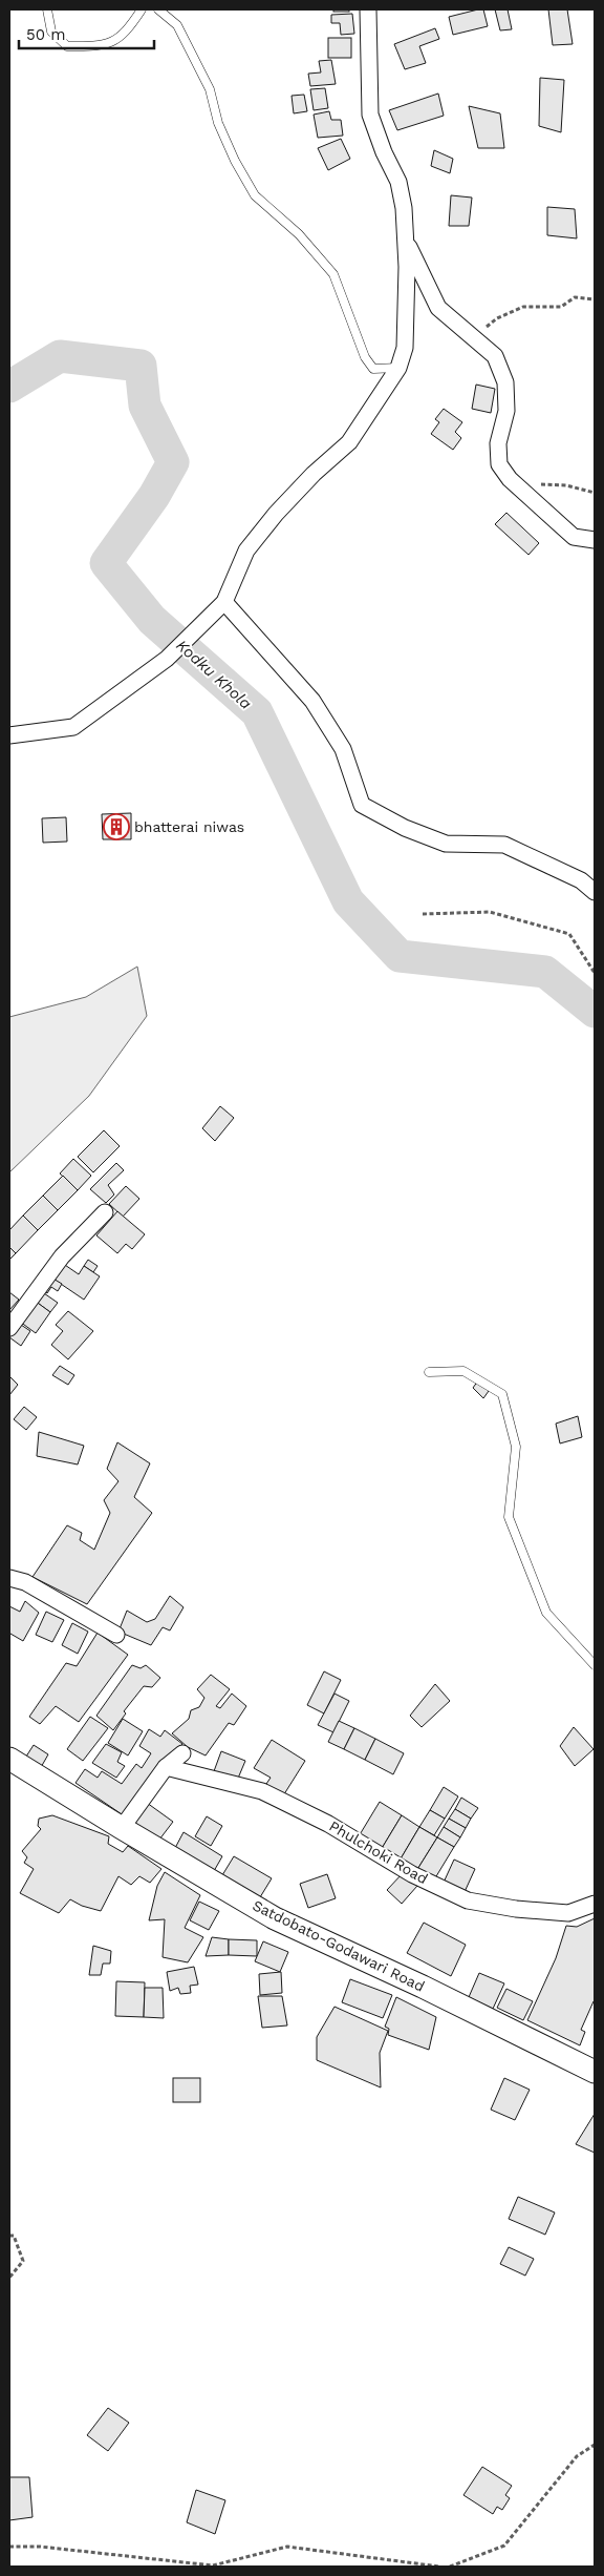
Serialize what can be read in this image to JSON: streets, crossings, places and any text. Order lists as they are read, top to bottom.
{
  "streets": {
    "street": ["Phulchoki Road", "Satdobato-Godawari Road"]
  },
  "water": ["Kodku Khola"],
  "places": {
    "building": ["bhatterai niwas"]
  },
  "scale_bar": "50 m"
}
